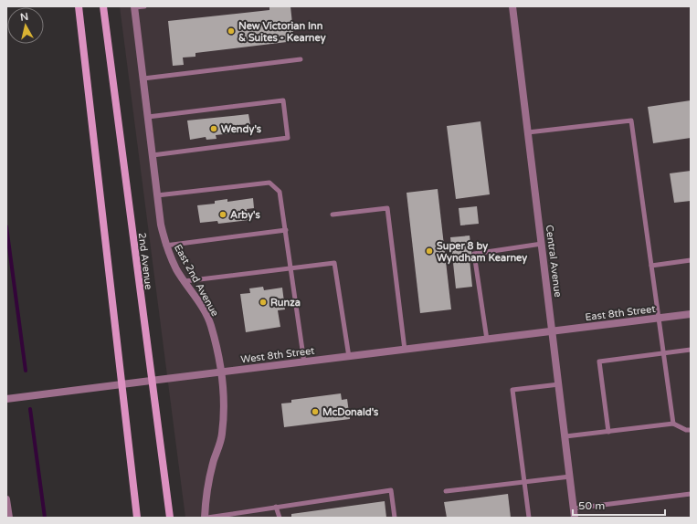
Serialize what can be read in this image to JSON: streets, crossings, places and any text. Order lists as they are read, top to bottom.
{
  "streets": {
    "main road": ["2nd Avenue"],
    "street": [
      "Central Avenue",
      "East 2nd Avenue",
      "East 8th Street",
      "West 8th Street"
    ]
  },
  "crossings": [
    ["2nd Avenue", "West 8th Street"],
    ["Central Avenue", "East 8th Street"],
    ["Central Avenue", "West 8th Street"],
    ["East 2nd Avenue", "West 8th Street"],
    ["East 8th Street", "West 8th Street"]
  ],
  "places": [
    "New Victorian Inn & Suites - Kearney",
    "Wendy's",
    "Arby's",
    "Super 8 by Wyndham Kearney",
    "Runza",
    "McDonald's"
  ],
  "scale_bar": "50 m",
  "north": "top"
}
